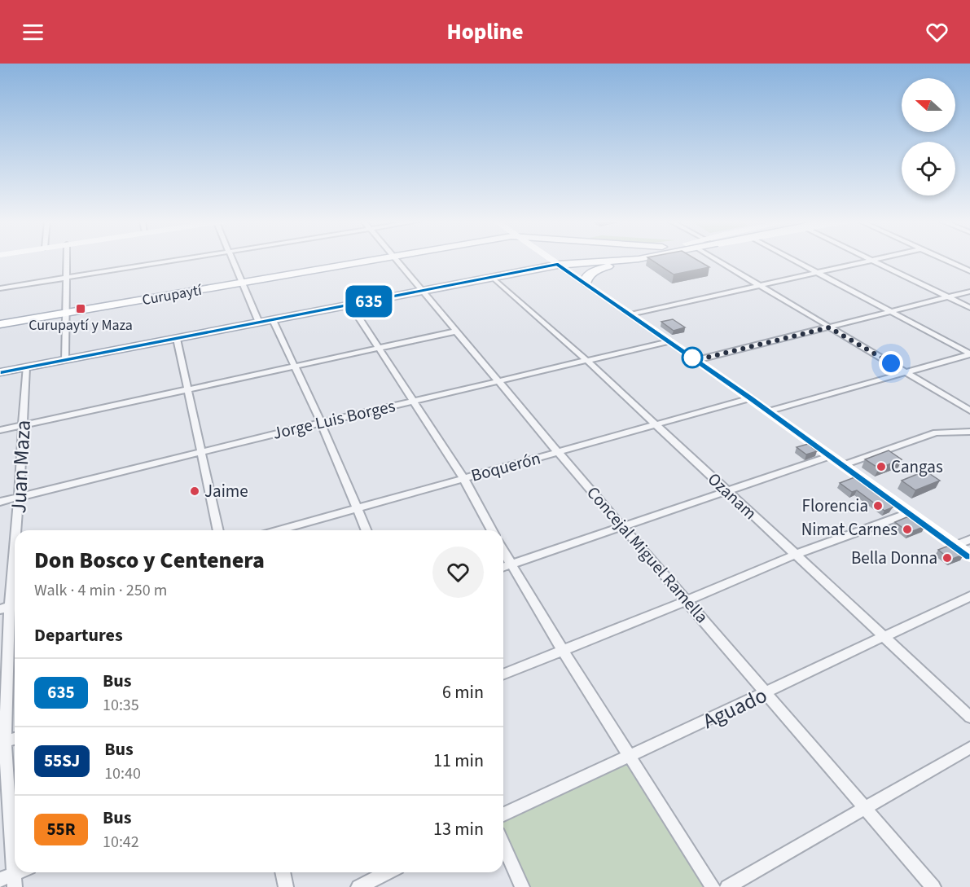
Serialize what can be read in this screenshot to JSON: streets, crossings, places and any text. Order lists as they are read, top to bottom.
{
  "streets": {
    "main road": ["Curupaytí"],
    "street": [
      "Jorge Luis Borges",
      "Juan Maza",
      "Boquerón",
      "Ozanam",
      "Concejal Miguel Ramella",
      "Aguado"
    ]
  },
  "crossings": [
    ["Jorge Luis Borges", "Juan Maza"],
    ["Jorge Luis Borges", "Ozanam"],
    ["Jorge Luis Borges", "Concejal Miguel Ramella"],
    ["Boquerón", "Ozanam"],
    ["Boquerón", "Concejal Miguel Ramella"],
    ["Ozanam", "Aguado"],
    ["Concejal Miguel Ramella", "Aguado"]
  ],
  "places": {
    "transit": ["Curupaytí y Maza"],
    "other": [
      "Cangas",
      "Jaime",
      "Florencia",
      "Nimat Carnes",
      "Bella Donna"
    ]
  },
  "lines": ["bus line 635"],
  "north": "left",
  "page": {
    "header": "Hopline",
    "on_map": "635",
    "heading": [
      ["Don Bosco y Centenera", "Walk · 4 min · 250 m"],
      "Departures"
    ],
    "list": [
      {
        "mark": "635",
        "name": "Bus",
        "note": "10:35",
        "value": "6 min"
      },
      {
        "mark": "55SJ",
        "name": "Bus",
        "note": "10:40",
        "value": "11 min"
      },
      {
        "mark": "55R",
        "name": "Bus",
        "note": "10:42",
        "value": "13 min"
      }
    ]
  }
}
